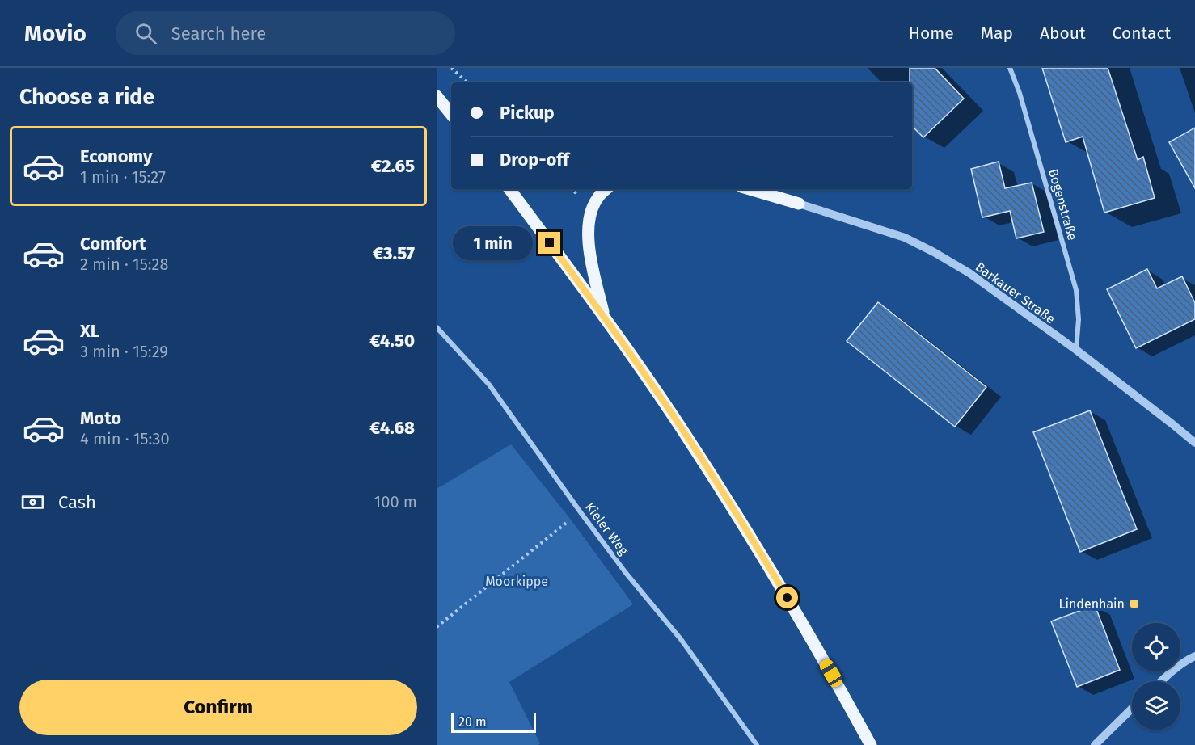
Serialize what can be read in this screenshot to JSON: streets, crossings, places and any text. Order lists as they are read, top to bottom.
{
  "streets": {
    "street": ["Bogenstraße", "Barkauer Straße", "Kieler Weg"]
  },
  "crossings": [
    ["Bogenstraße", "Barkauer Straße"]
  ],
  "parks": ["Moorkippe"],
  "places": {
    "transit": ["Lindenhain"]
  },
  "scale_bar": "20 m",
  "page": {
    "header": "Movio",
    "search": "Search here",
    "nav": [
      "Home",
      "Map",
      "About",
      "Contact"
    ],
    "heading": "Choose a ride",
    "banner": ["Pickup", "Drop-off"],
    "list": [
      {
        "name": "Economy",
        "note": "1 min · 15:27",
        "value": "€2.65"
      },
      {
        "name": "Comfort",
        "note": "2 min · 15:28",
        "value": "€3.57"
      },
      {
        "name": "XL",
        "note": "3 min · 15:29",
        "value": "€4.50"
      },
      {
        "name": "Moto",
        "note": "4 min · 15:30",
        "value": "€4.68"
      }
    ],
    "bubble": "1 min",
    "pay": ["Cash", "100 m"],
    "buttons": "Confirm",
    "scale": "20 m"
  }
}
